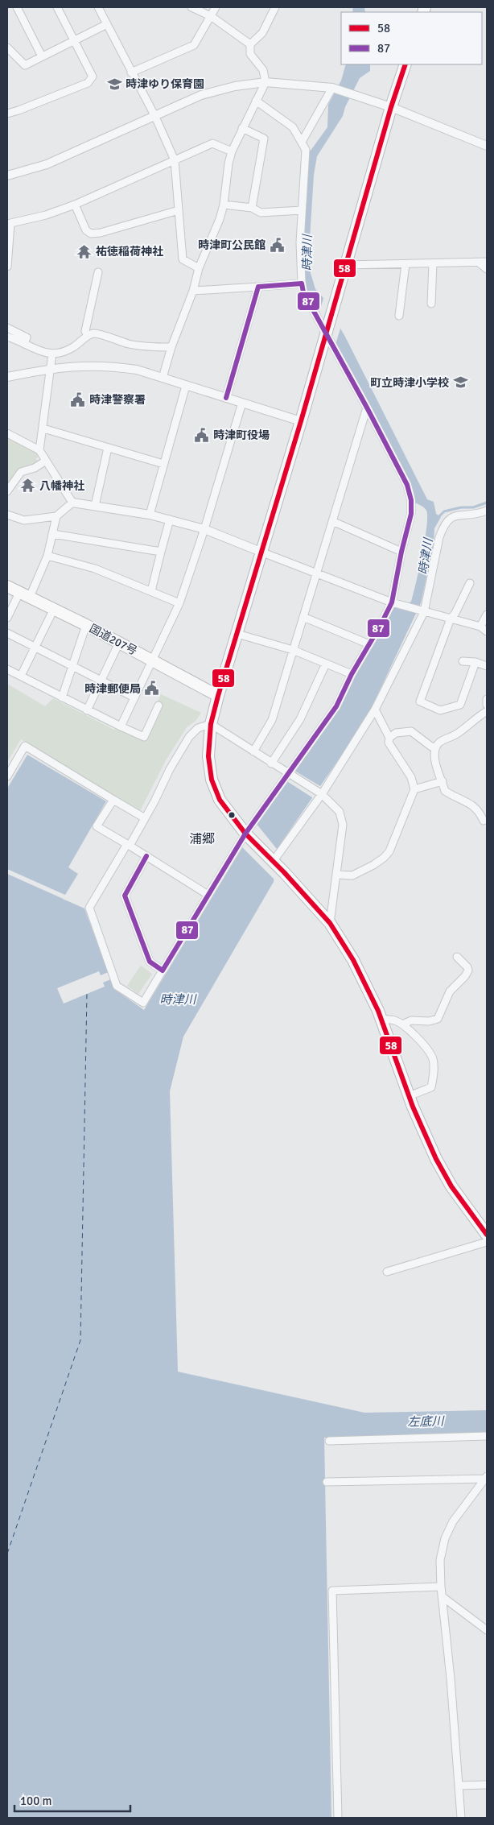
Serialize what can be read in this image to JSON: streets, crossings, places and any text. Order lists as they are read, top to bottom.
{
  "streets": {
    "highway": ["国道207号"]
  },
  "districts": ["浦郷"],
  "water": ["時津川", "左底川"],
  "places": {
    "school or university": ["時津ゆり保育園", "町立時津小学校"],
    "public building": [
      "時津町公民館",
      "時津警察署",
      "時津町役場",
      "時津郵便局"
    ],
    "temple": ["祐徳稲荷神社", "八幡神社"]
  },
  "lines": ["transit line 58", "transit line 87"],
  "legend": ["58", "87"],
  "scale_bar": "100 m"
}
